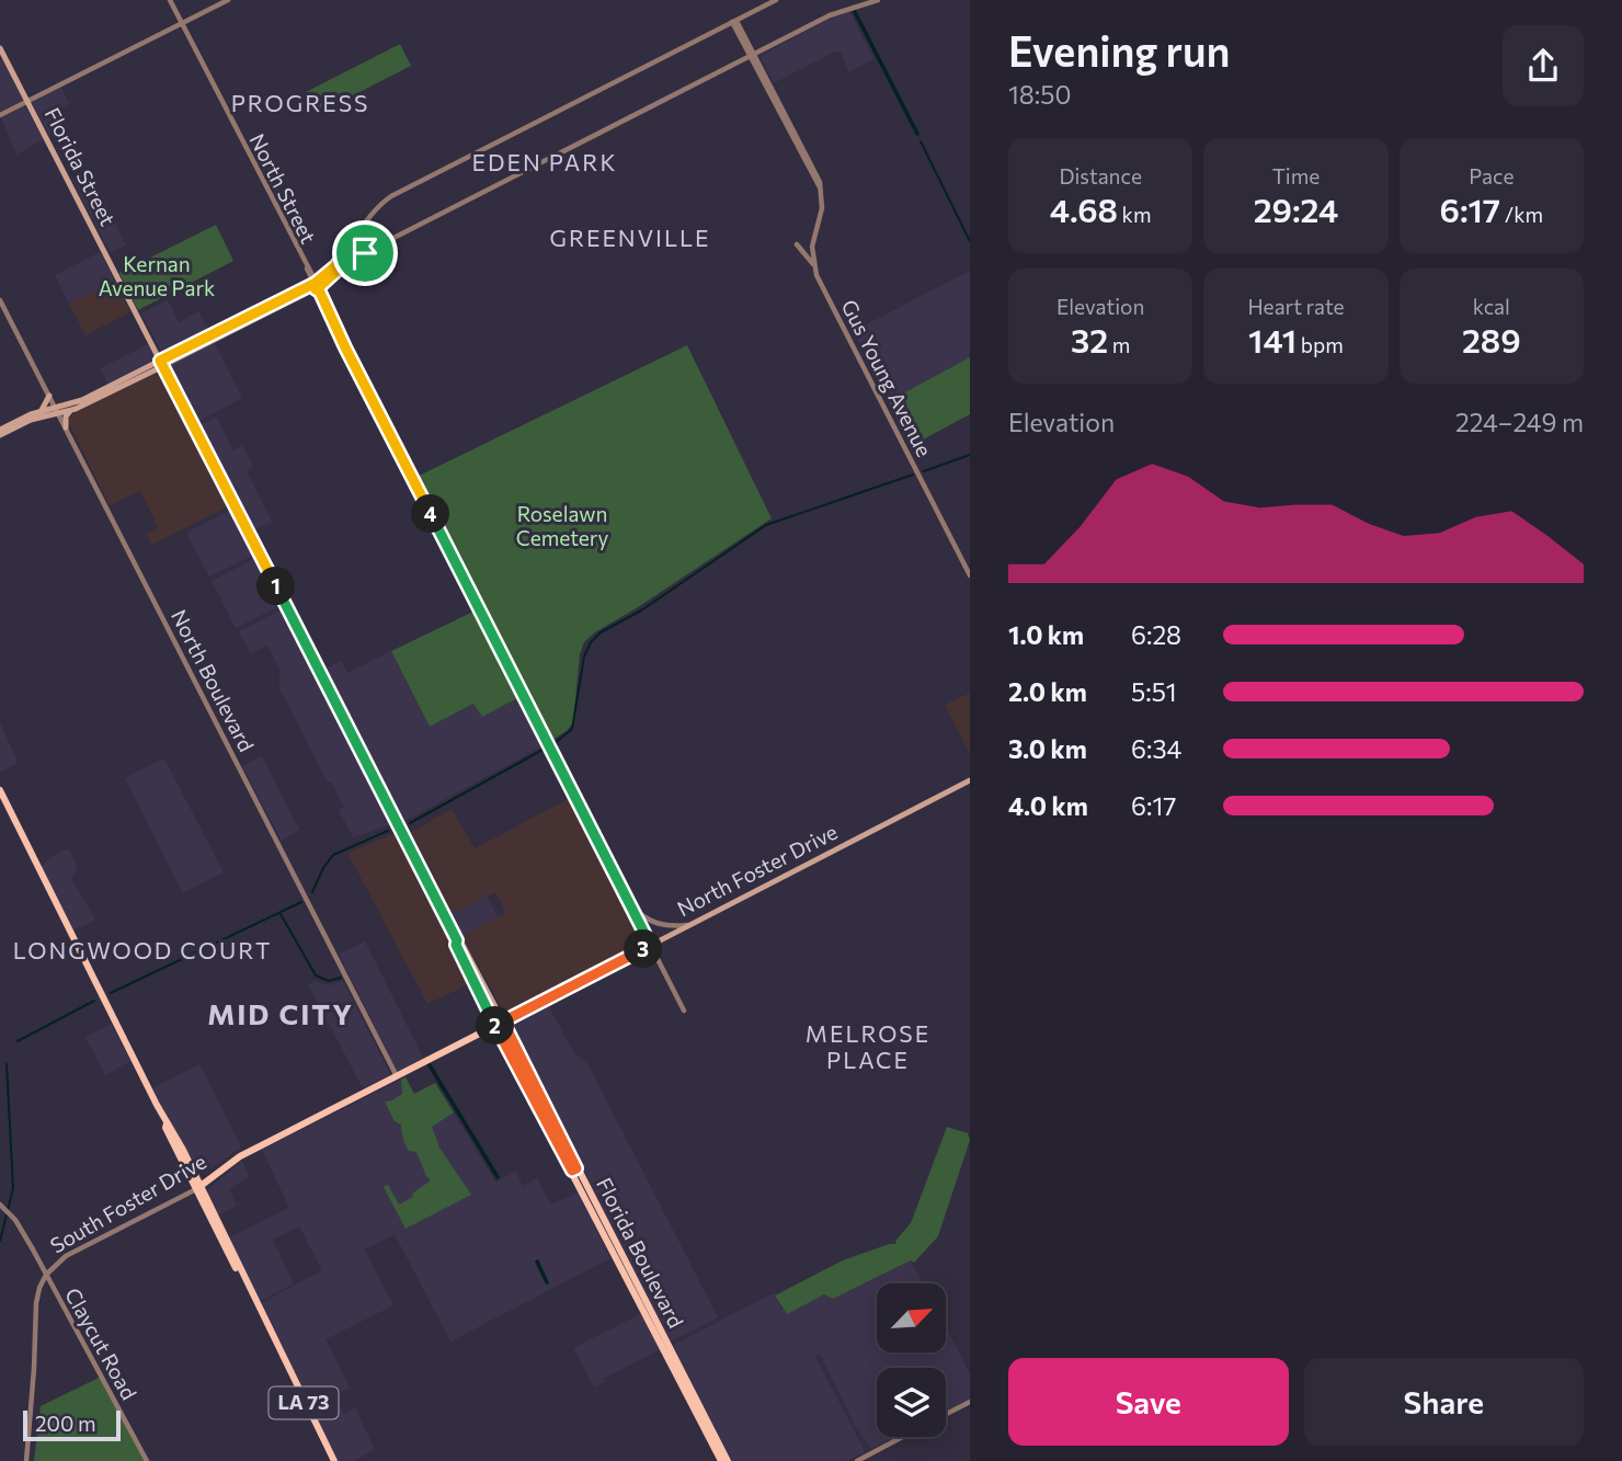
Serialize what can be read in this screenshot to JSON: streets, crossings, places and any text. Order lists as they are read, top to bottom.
{
  "streets": {
    "main road": [
      "Florida Street",
      "North Foster Drive",
      "South Foster Drive",
      "Florida Boulevard",
      "LA 73"
    ],
    "street": [
      "North Street",
      "Gus Young Avenue",
      "North Boulevard",
      "Claycut Road"
    ]
  },
  "crossings": [
    ["Florida Street", "Florida Boulevard"],
    ["North Street", "North Foster Drive"],
    ["North Boulevard", "North Foster Drive"],
    ["North Boulevard", "South Foster Drive"],
    ["North Foster Drive", "South Foster Drive"],
    ["North Foster Drive", "Florida Boulevard"],
    ["South Foster Drive", "Claycut Road"],
    ["South Foster Drive", "LA 73"]
  ],
  "districts": [
    "PROGRESS",
    "EDEN PARK",
    "GREENVILLE",
    "LONGWOOD COURT",
    "MID CITY",
    "MELROSE PLACE"
  ],
  "parks": ["Kernan Avenue Park", "Roselawn Cemetery"],
  "scale_bar": "200 m",
  "north": "top right",
  "page": {
    "heading": ["Evening run", "18:50"],
    "stats": [
      ["Distance", "4.68 km"],
      ["Time", "29:24"],
      ["Pace", "6:17 /km"],
      ["Elevation", "32 m"],
      ["Heart rate", "141 bpm"],
      ["kcal", "289"]
    ],
    "chart": ["Elevation", "224–249 m"],
    "pins": [
      "4",
      "1",
      "3",
      "2"
    ],
    "list": [
      {
        "name": "1.0 km",
        "note": "6:28"
      },
      {
        "name": "2.0 km",
        "note": "5:51"
      },
      {
        "name": "3.0 km",
        "note": "6:34"
      },
      {
        "name": "4.0 km",
        "note": "6:17"
      }
    ],
    "buttons": ["Save", "Share"],
    "scale": "200 m"
  }
}
